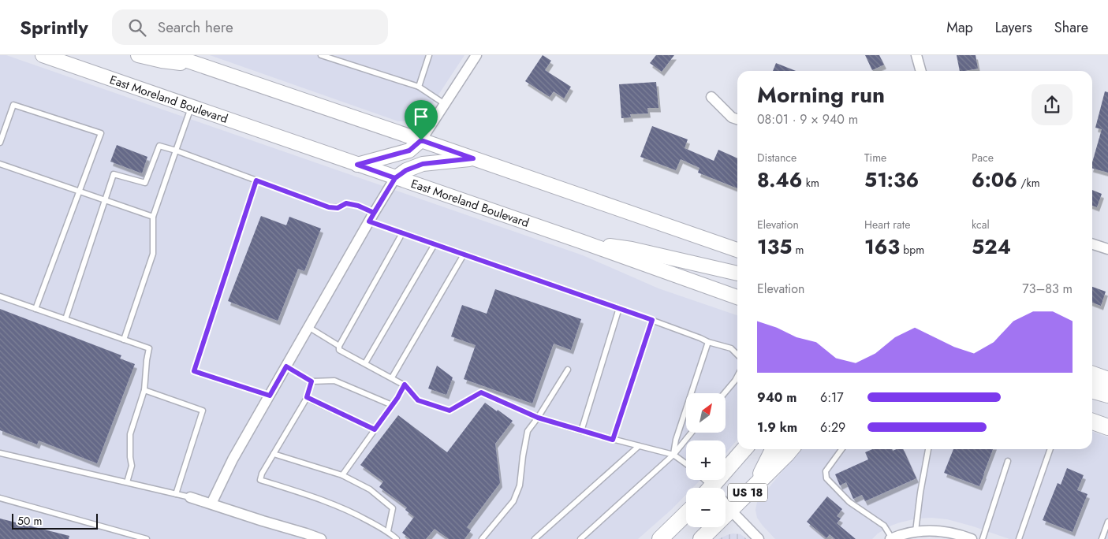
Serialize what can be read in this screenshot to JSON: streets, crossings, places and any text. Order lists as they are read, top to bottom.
{
  "streets": {
    "main road": ["East Moreland Boulevard", "US 18"]
  },
  "scale_bar": "50 m",
  "north": "top right",
  "page": {
    "header": "Sprintly",
    "search": "Search here",
    "nav": ["Map", "Layers", "Share"],
    "heading": ["Morning run", "08:01 · 9 × 940 m"],
    "stats": [
      ["Distance", "8.46 km"],
      ["Time", "51:36"],
      ["Pace", "6:06 /km"],
      ["Elevation", "135 m"],
      ["Heart rate", "163 bpm"],
      ["kcal", "524"]
    ],
    "chart": ["Elevation", "73–83 m"],
    "list": [
      {
        "name": "940 m",
        "note": "6:17"
      },
      {
        "name": "1.9 km",
        "note": "6:29"
      }
    ],
    "map_buttons": ["+", "−"],
    "scale": "50 m"
  }
}
